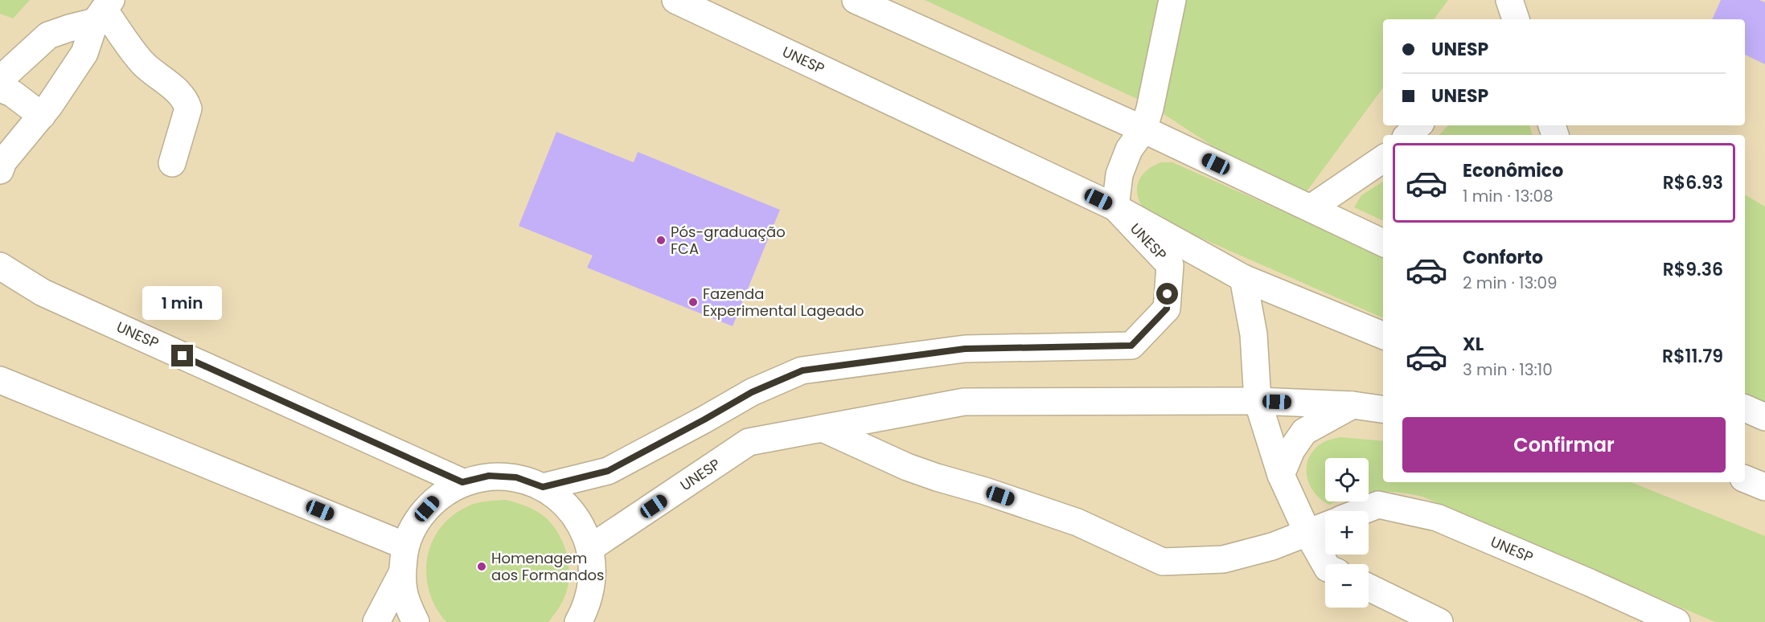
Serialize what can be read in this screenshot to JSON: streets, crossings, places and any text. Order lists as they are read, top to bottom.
{
  "streets": {
    "street": ["UNESP"]
  },
  "places": ["Pós-graduação FCA", "Fazenda Experimental Lageado", "Homenagem aos Formandos"],
  "page": {
    "banner": ["UNESP", "UNESP"],
    "list": [
      {
        "name": "Econômico",
        "note": "1 min · 13:08",
        "value": "R$6.93"
      },
      {
        "name": "Conforto",
        "note": "2 min · 13:09",
        "value": "R$9.36"
      },
      {
        "name": "XL",
        "note": "3 min · 13:10",
        "value": "R$11.79"
      }
    ],
    "bubble": "1 min",
    "buttons": "Confirmar",
    "map_buttons": ["+", "−"]
  }
}
